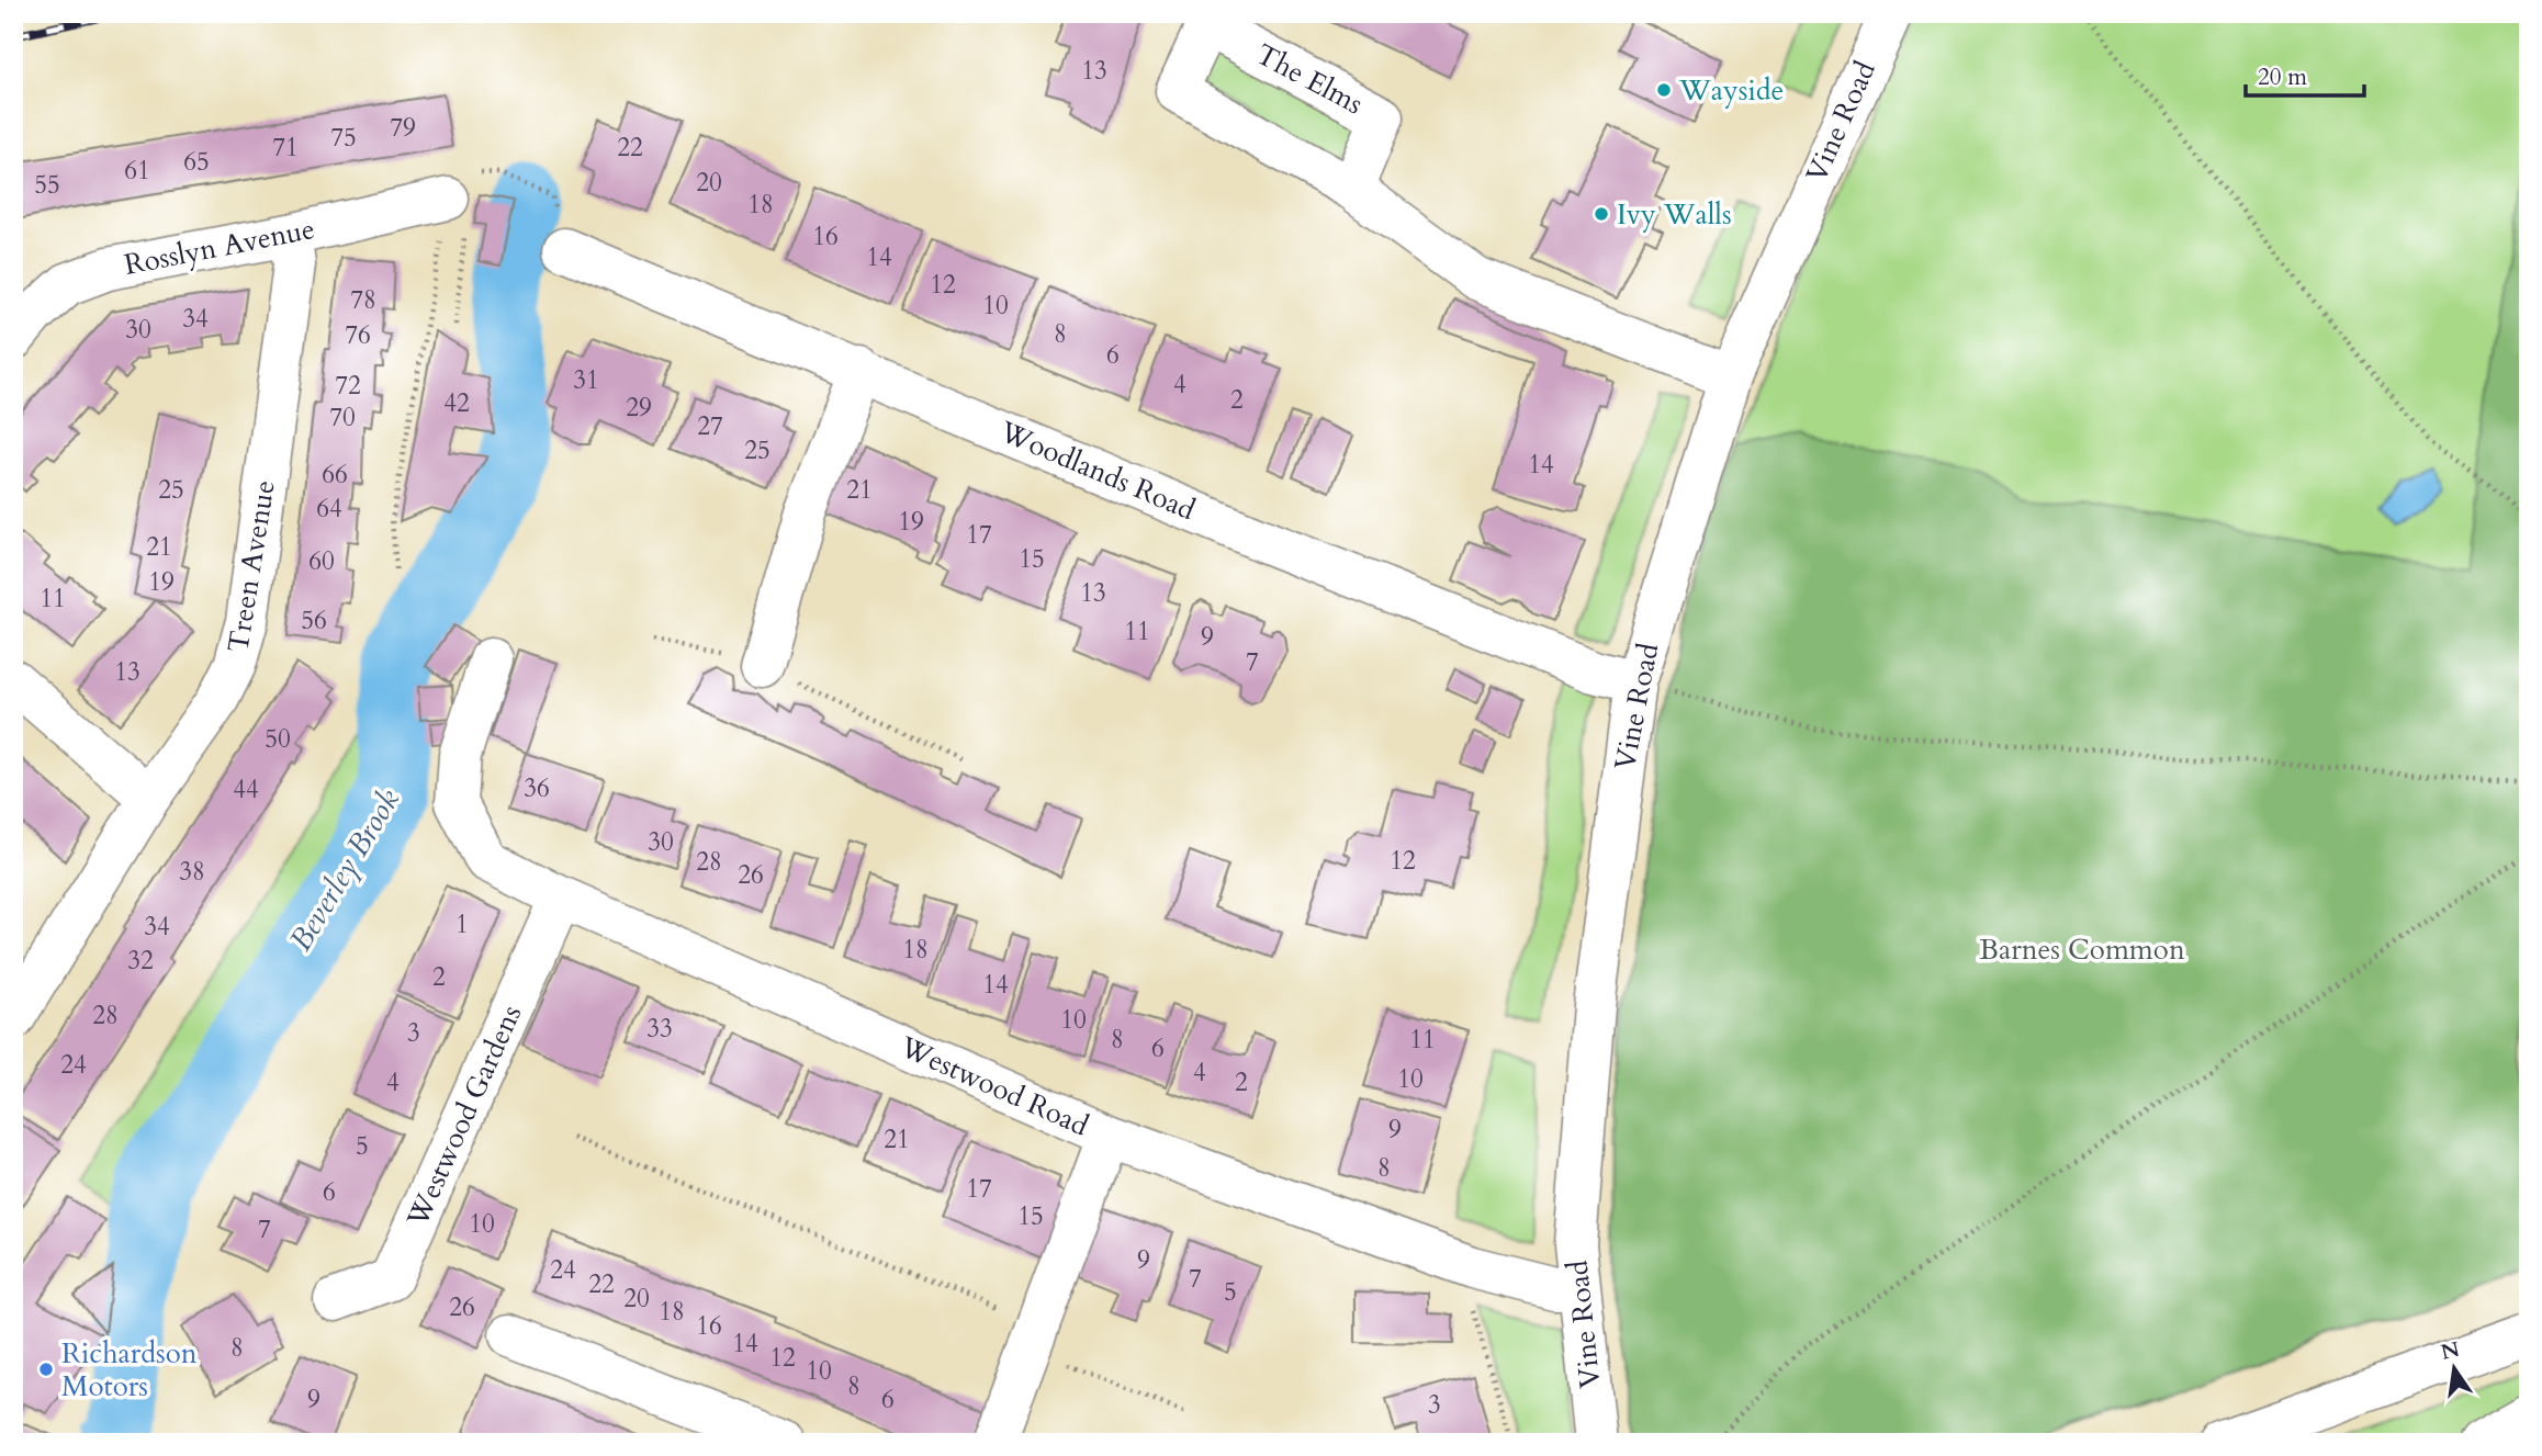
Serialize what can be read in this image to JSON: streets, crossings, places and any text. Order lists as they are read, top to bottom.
{
  "streets": {
    "main road": [
      "The Elms",
      "Vine Road",
      "Rosslyn Avenue",
      "Woodlands Road",
      "Treen Avenue",
      "Westwood Road",
      "Westwood Gardens"
    ]
  },
  "crossings": [
    ["The Elms", "Vine Road"],
    ["Vine Road", "Woodlands Road"],
    ["Vine Road", "Westwood Road"],
    ["Rosslyn Avenue", "Treen Avenue"],
    ["Westwood Road", "Westwood Gardens"]
  ],
  "water": ["Beverley Brook"],
  "parks": ["Barnes Common"],
  "places": ["Wayside", "Ivy Walls", "Richardson Motors"],
  "house_numbers": [
    "13",
    "79",
    "75",
    "71",
    "22",
    "65",
    "61",
    "20",
    "55",
    "18",
    "16",
    "14",
    "12",
    "78",
    "10",
    "34",
    "30",
    "8",
    "76",
    "6",
    "31",
    "4",
    "72",
    "2",
    "42",
    "29",
    "70",
    "27",
    "25",
    "14",
    "66",
    "25",
    "21",
    "64",
    "19",
    "17",
    "21",
    "15",
    "60",
    "19",
    "13",
    "11",
    "56",
    "11",
    "9",
    "7",
    "13",
    "50",
    "36",
    "44",
    "30",
    "12",
    "28",
    "38",
    "26",
    "1",
    "34",
    "18",
    "32",
    "2",
    "14",
    "28",
    "10",
    "33",
    "3",
    "8",
    "11",
    "6",
    "24",
    "4",
    "10",
    "4",
    "2",
    "9",
    "21",
    "5",
    "8",
    "17",
    "6",
    "15",
    "10",
    "7",
    "9",
    "24",
    "7",
    "22",
    "5",
    "20",
    "26",
    "18",
    "16",
    "14",
    "8",
    "12",
    "10",
    "8",
    "9",
    "6",
    "3"
  ],
  "scale_bar": "20 m",
  "north": "top"
}
